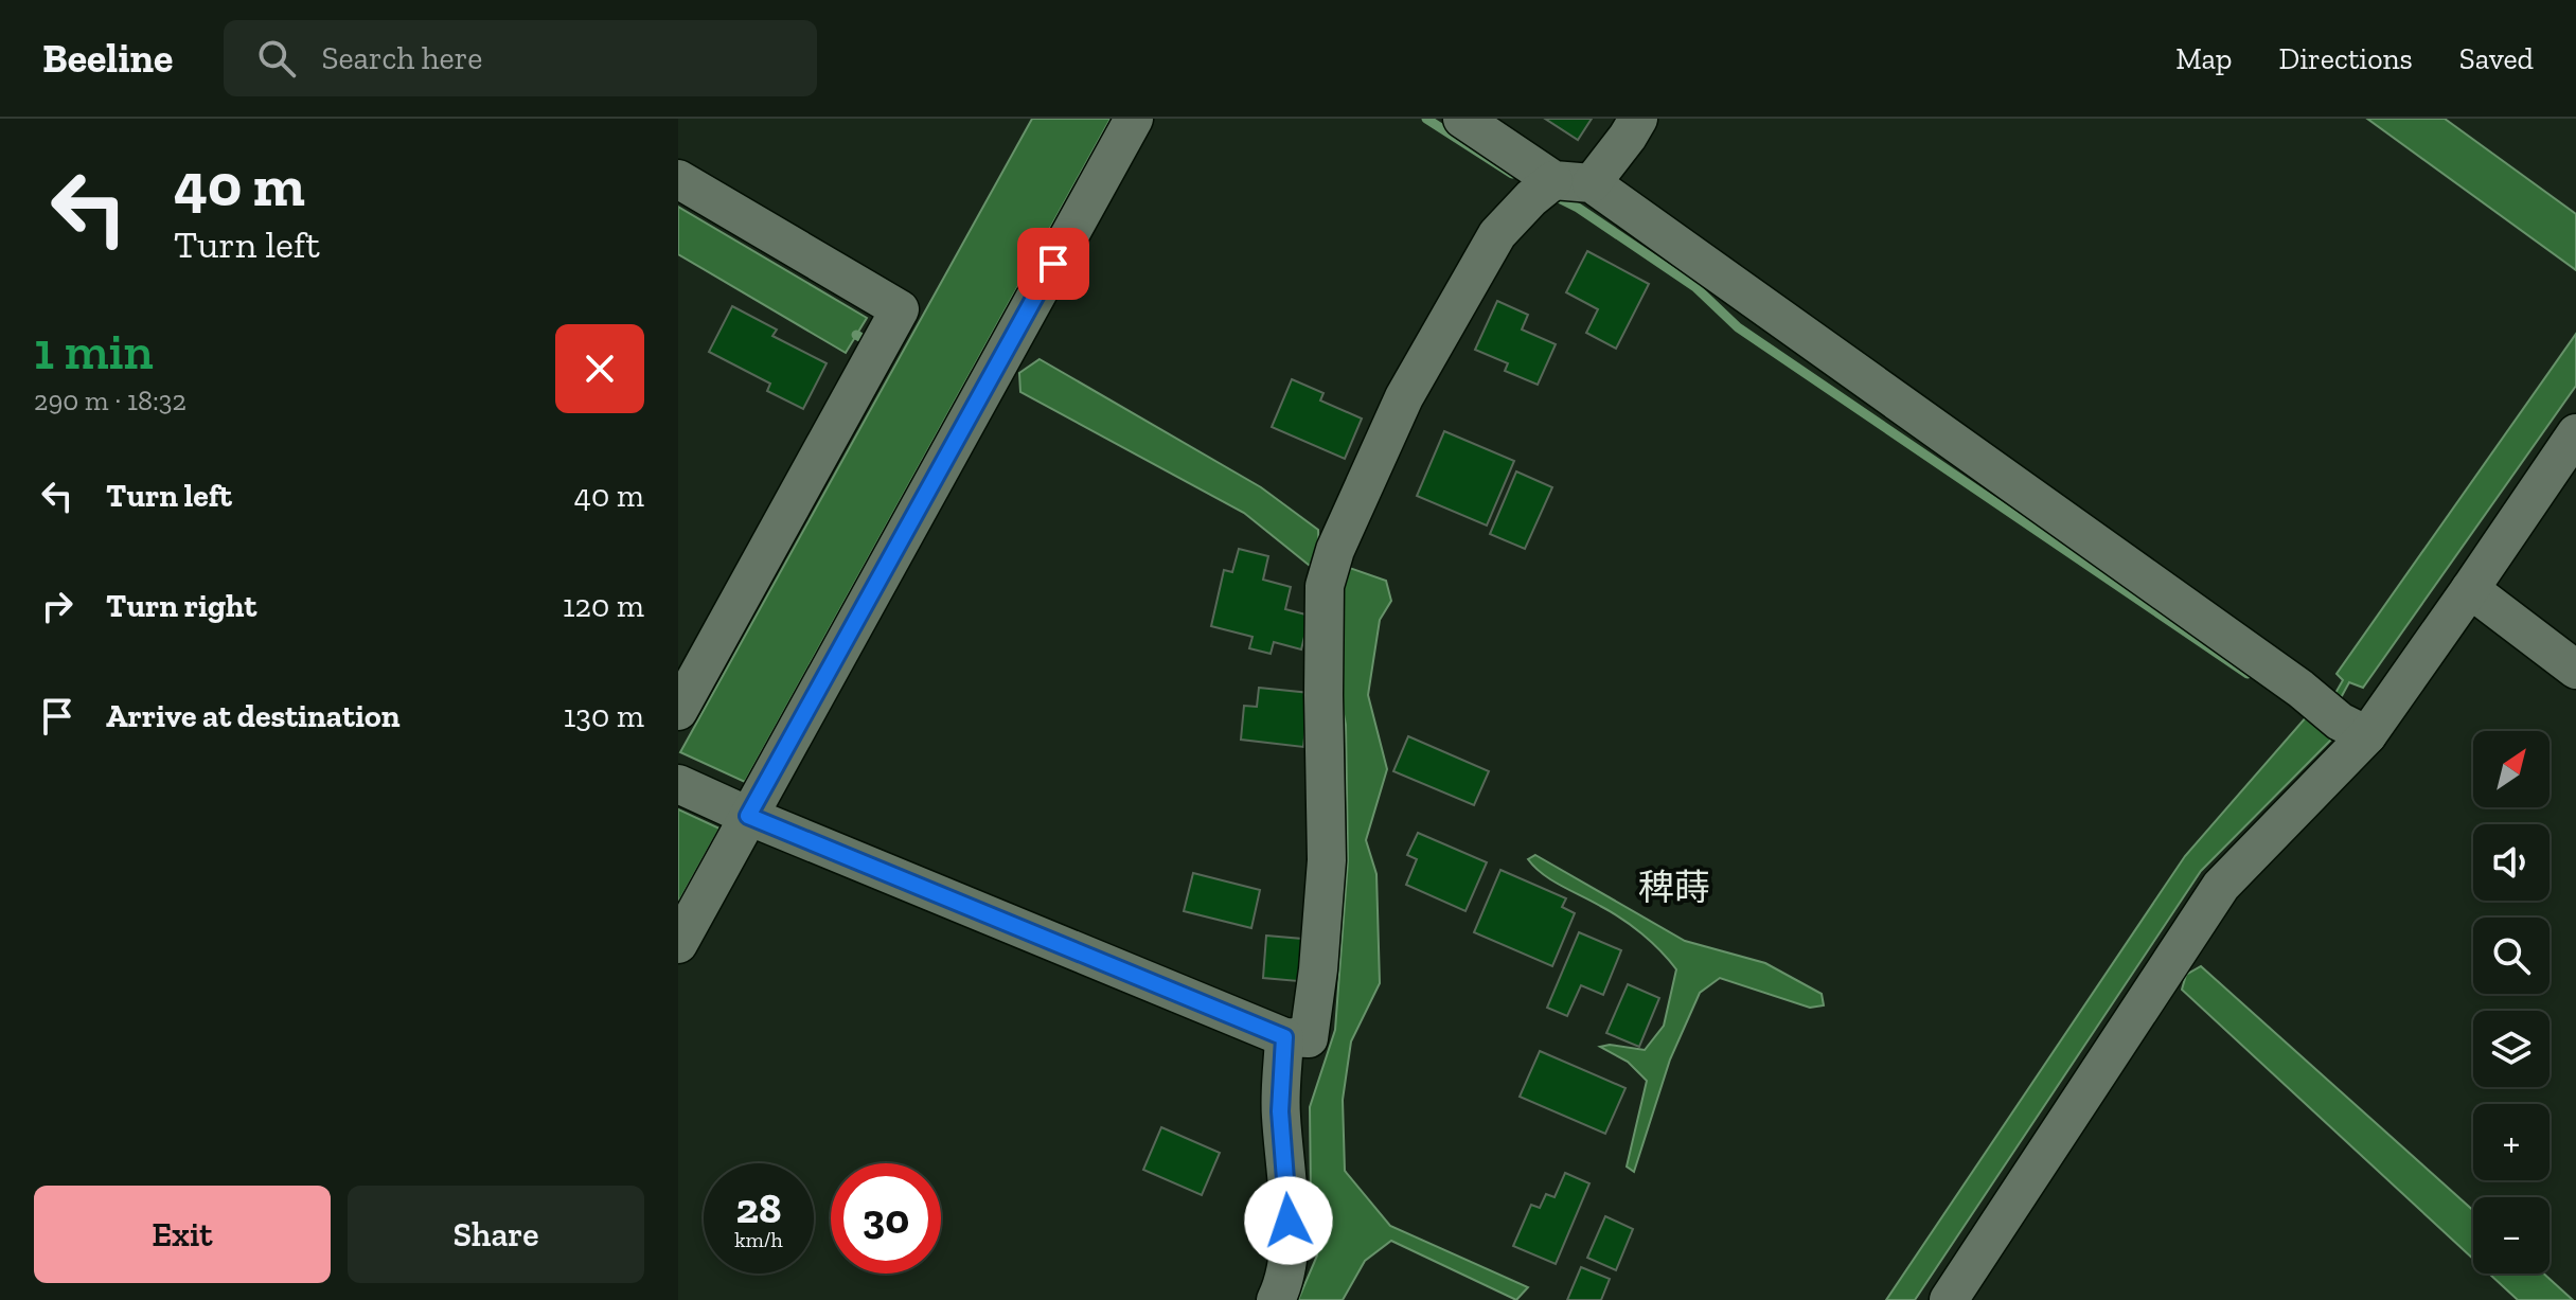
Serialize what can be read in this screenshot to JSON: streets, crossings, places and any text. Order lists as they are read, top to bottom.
{
  "districts": ["稗蒔"],
  "north": "top right",
  "page": {
    "header": "Beeline",
    "search": "Search here",
    "nav": ["Map", "Directions", "Saved"],
    "turn": ["40 m", "Turn left"],
    "heading": ["1 min", "290 m · 18:32"],
    "list": [
      {
        "name": "Turn left",
        "value": "40 m"
      },
      {
        "name": "Turn right",
        "value": "120 m"
      },
      {
        "name": "Arrive at destination",
        "value": "130 m"
      }
    ],
    "map_buttons": ["+", "−"],
    "speed": "28 km/h",
    "limit": "30",
    "buttons": ["Exit", "Share"]
  }
}
